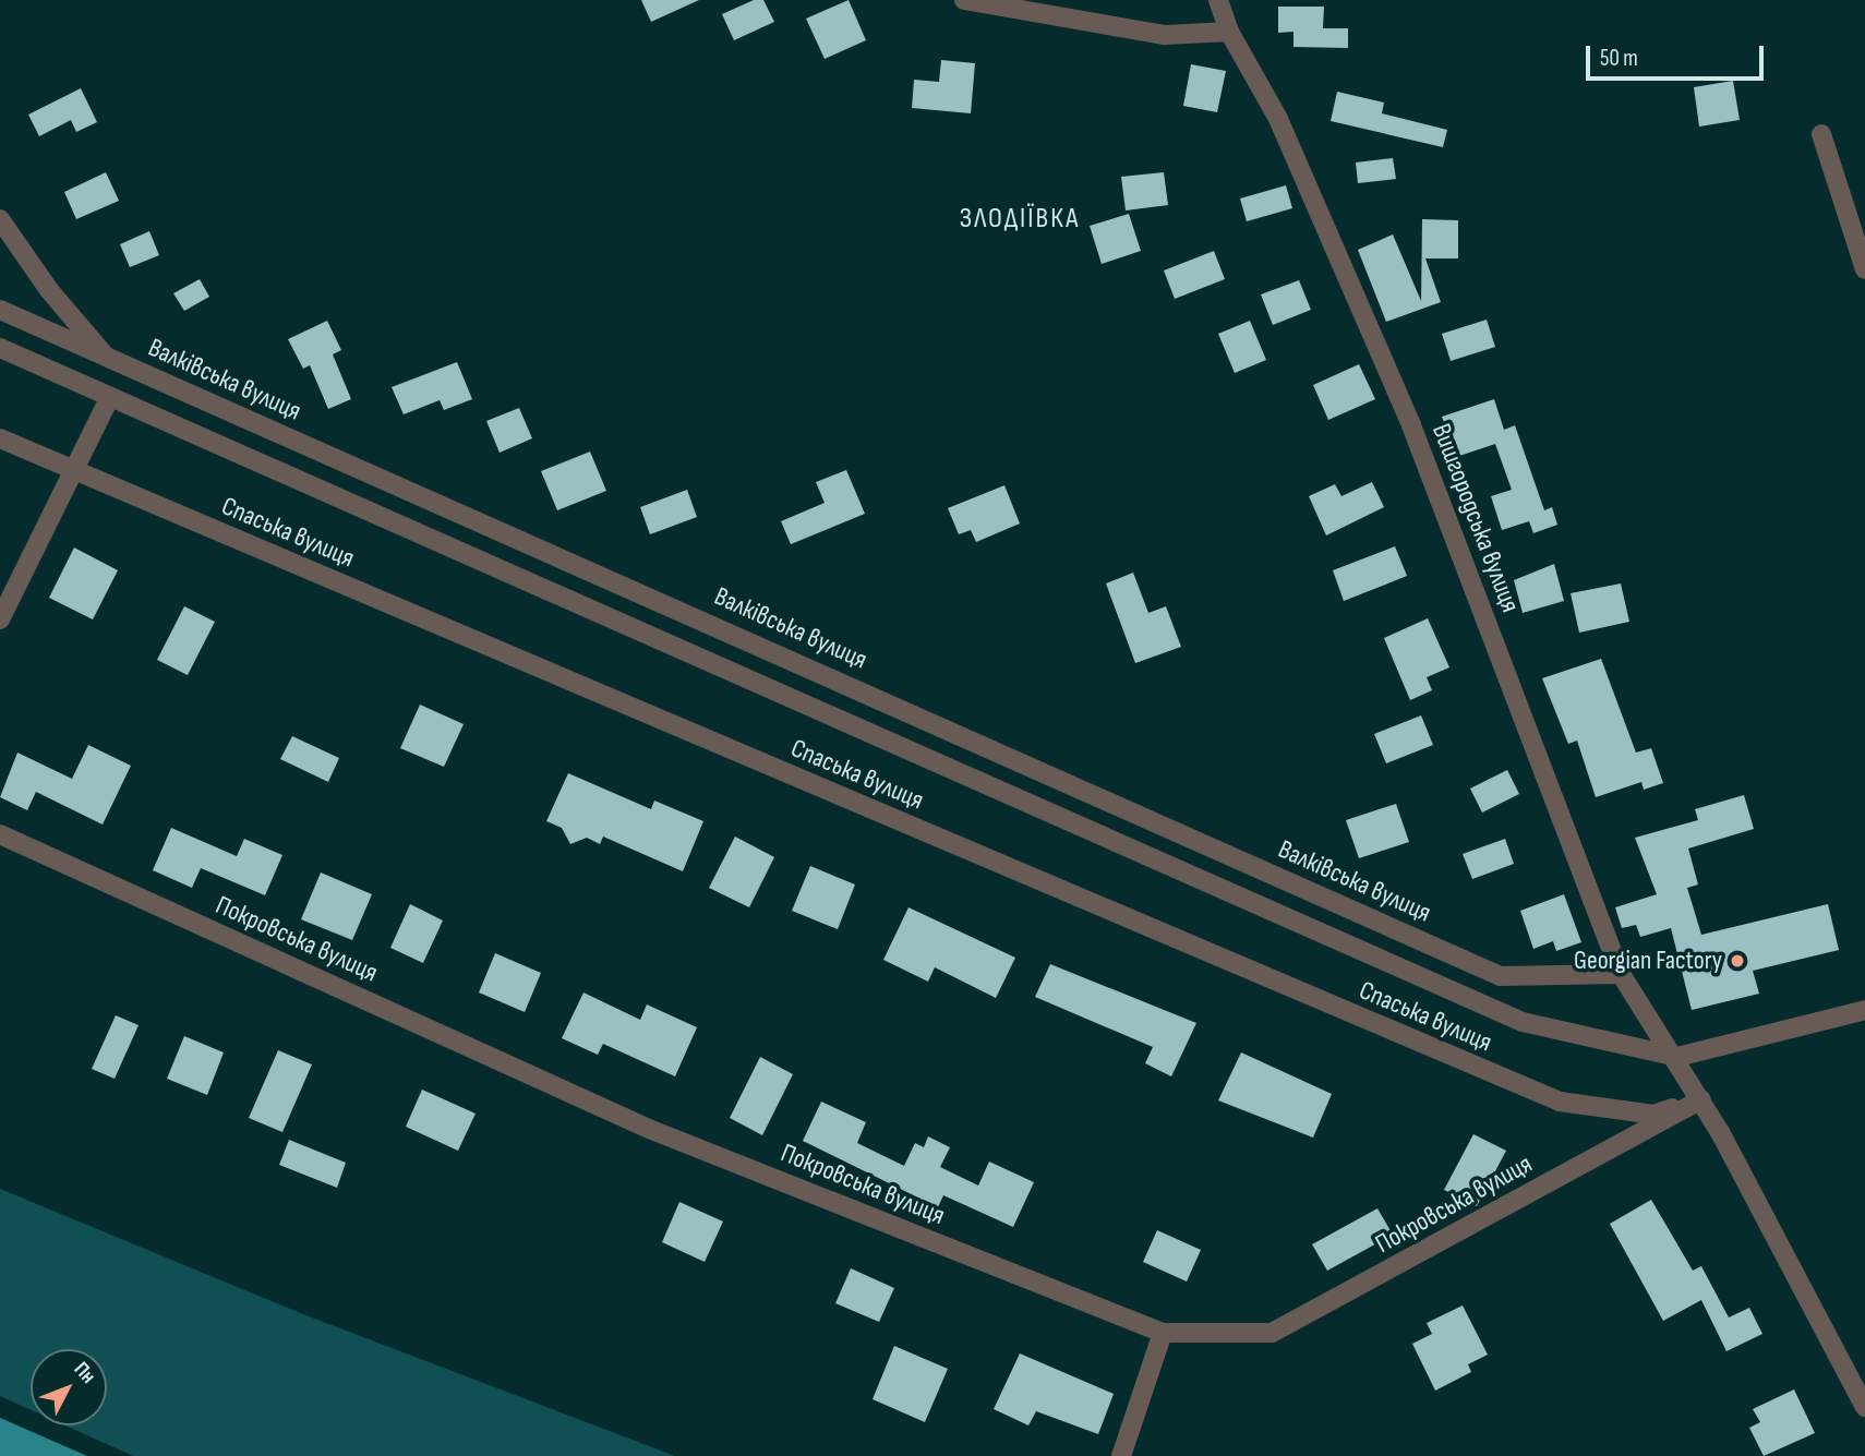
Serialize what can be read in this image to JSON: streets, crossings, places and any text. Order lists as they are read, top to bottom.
{
  "streets": {
    "street": [
      "Валківська вулиця",
      "Вишгородська вулиця",
      "Спаська вулиця",
      "Покровська вулиця"
    ]
  },
  "crossings": [
    ["Валківська вулиця", "Вишгородська вулиця"],
    ["Вишгородська вулиця", "Спаська вулиця"],
    ["Вишгородська вулиця", "Покровська вулиця"],
    ["Спаська вулиця", "Покровська вулиця"]
  ],
  "districts": ["ЗЛОДІЇВКА"],
  "places": ["Georgian Factory"],
  "scale_bar": "50 m",
  "north": "top right"
}
